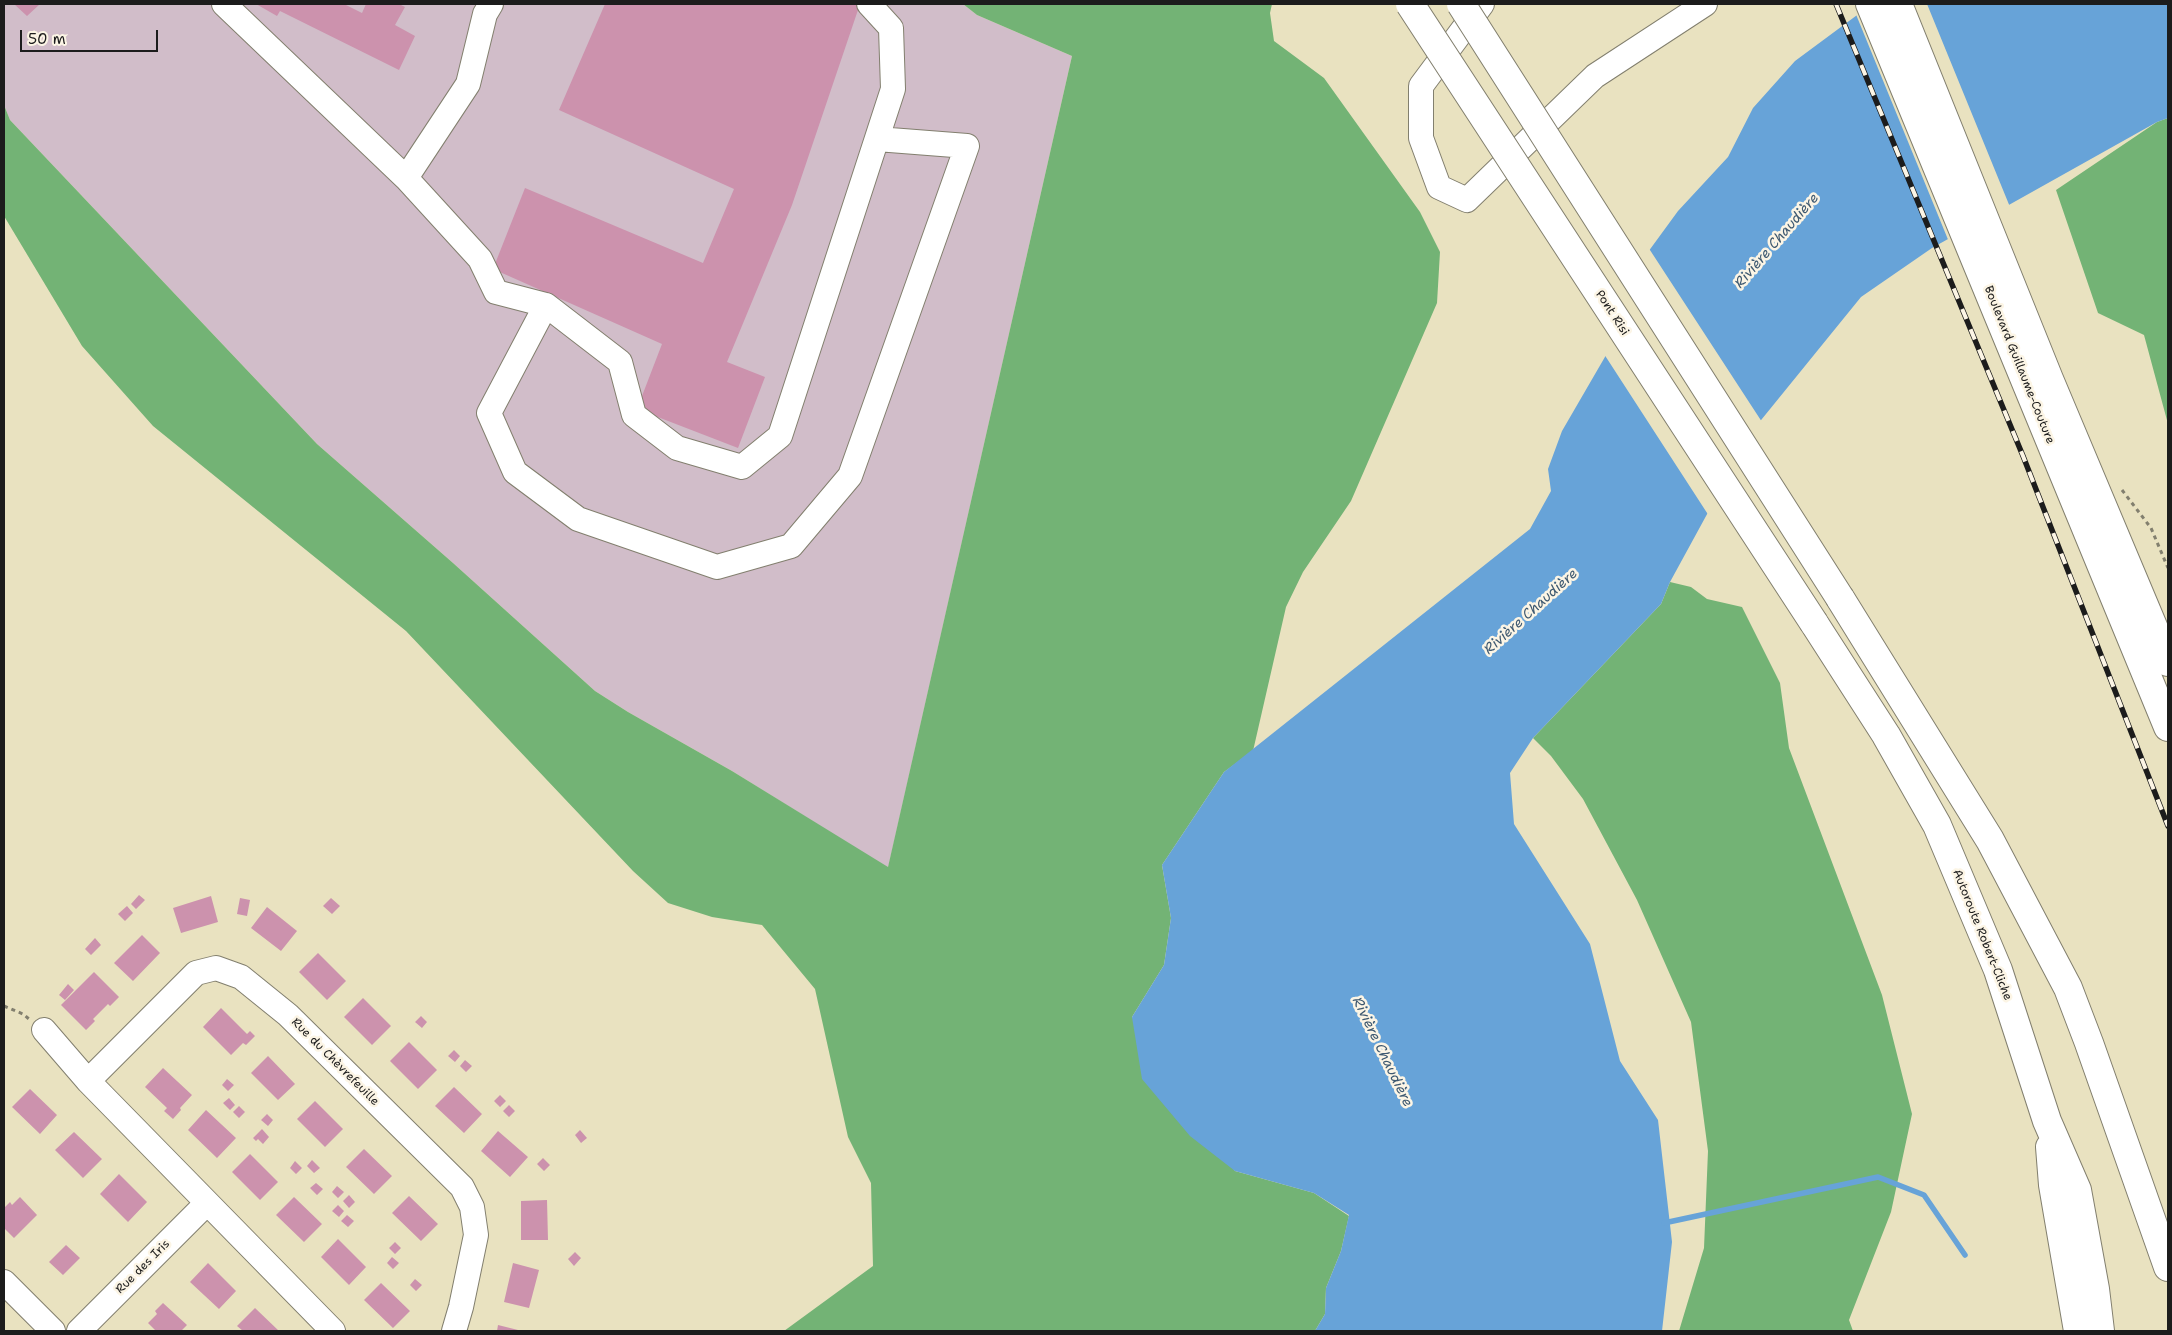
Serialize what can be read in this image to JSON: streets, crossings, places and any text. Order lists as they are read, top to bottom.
{
  "streets": {
    "main road": ["Pont Risi", "Boulevard Guillaume-Couture", "Autoroute Robert-Cliche"],
    "street": ["Rue du Chèvrefeuille", "Rue des Iris"]
  },
  "crossings": [
    ["Pont Risi", "Autoroute Robert-Cliche"]
  ],
  "water": ["Rivière Chaudière"],
  "scale_bar": "50 m"
}
